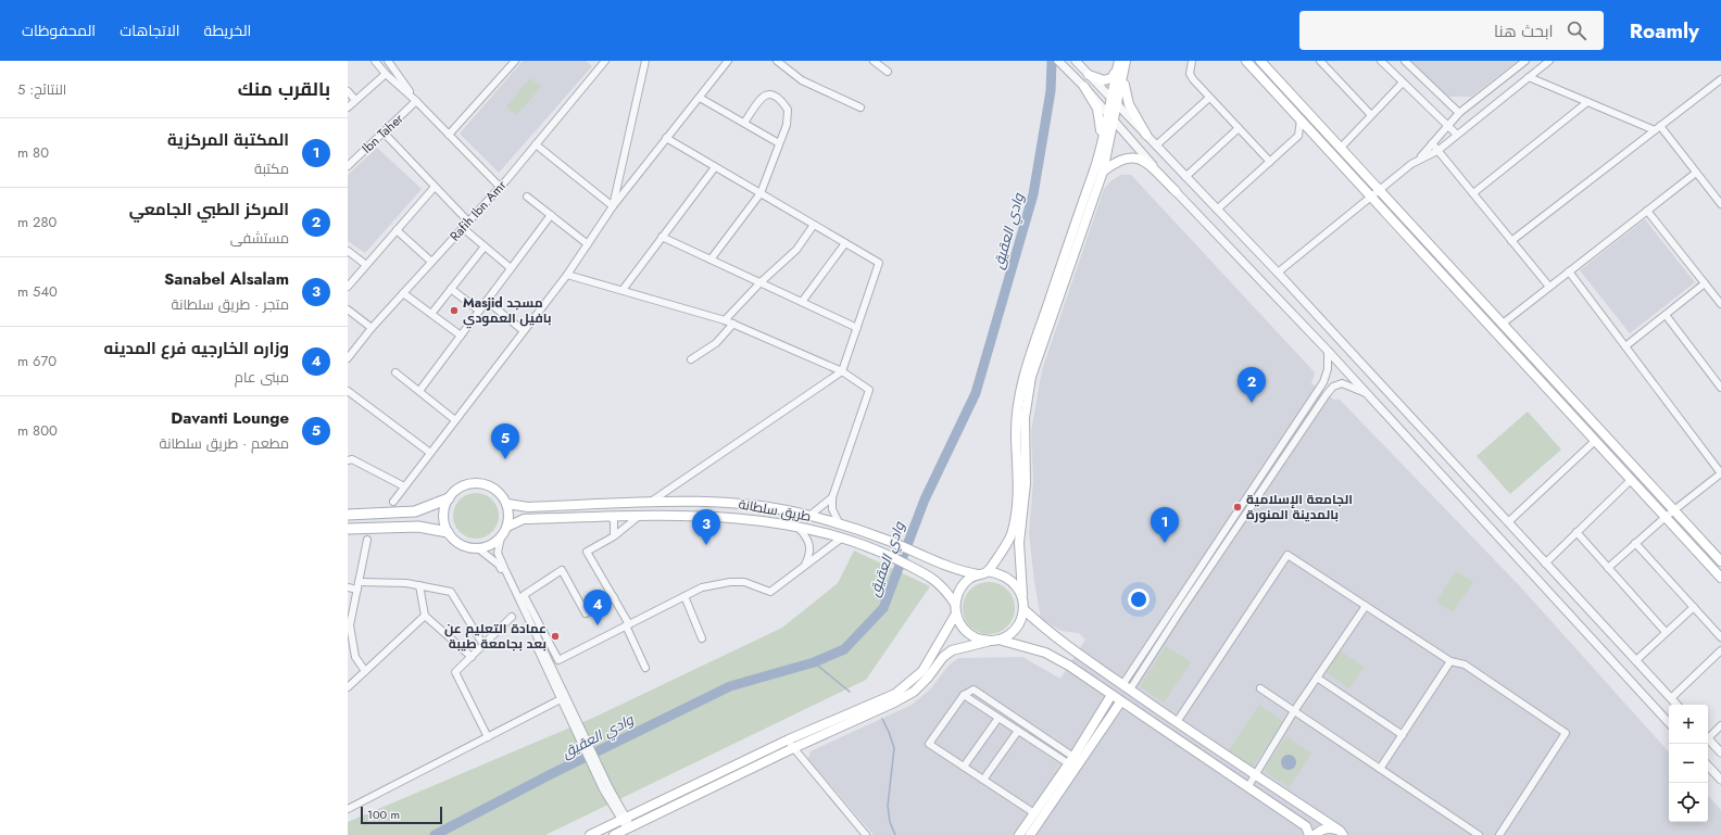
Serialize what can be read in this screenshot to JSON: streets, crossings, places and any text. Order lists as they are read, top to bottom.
{
  "streets": {
    "main road": ["طريق سلطانة"],
    "street": ["Ibn Taher", "Rafih Ibn Amr"]
  },
  "water": ["وادي العقيق"],
  "places": ["Masjid مسجد بافيل العمودي", "الجامعة الإسلامية بالمدينة المنورة", "عمادة التعليم عن بعد بجامعة طيبة"],
  "scale_bar": "100 m",
  "page": {
    "header": "Roamly",
    "search": "ابحث هنا",
    "nav": ["الخريطة", "الاتجاهات", "المحفوظات"],
    "heading": ["بالقرب منك", "النتائج: 5"],
    "list": [
      {
        "mark": "1",
        "name": "المكتبة المركزية",
        "note": "مكتبة",
        "value": "80 m"
      },
      {
        "mark": "2",
        "name": "المركز الطبي الجامعي",
        "note": "مستشفى",
        "value": "280 m"
      },
      {
        "mark": "3",
        "name": "Sanabel Alsalam",
        "note": "متجر · طريق سلطانة",
        "value": "540 m"
      },
      {
        "mark": "4",
        "name": "وزاره الخارجيه فرع المدينه",
        "note": "مبنى عام",
        "value": "670 m"
      },
      {
        "mark": "5",
        "name": "Davanti Lounge",
        "note": "مطعم · طريق سلطانة",
        "value": "800 m"
      }
    ],
    "pins": [
      "2",
      "5",
      "1",
      "3",
      "4"
    ],
    "map_buttons": ["+", "−"],
    "scale": "100 m"
  }
}
